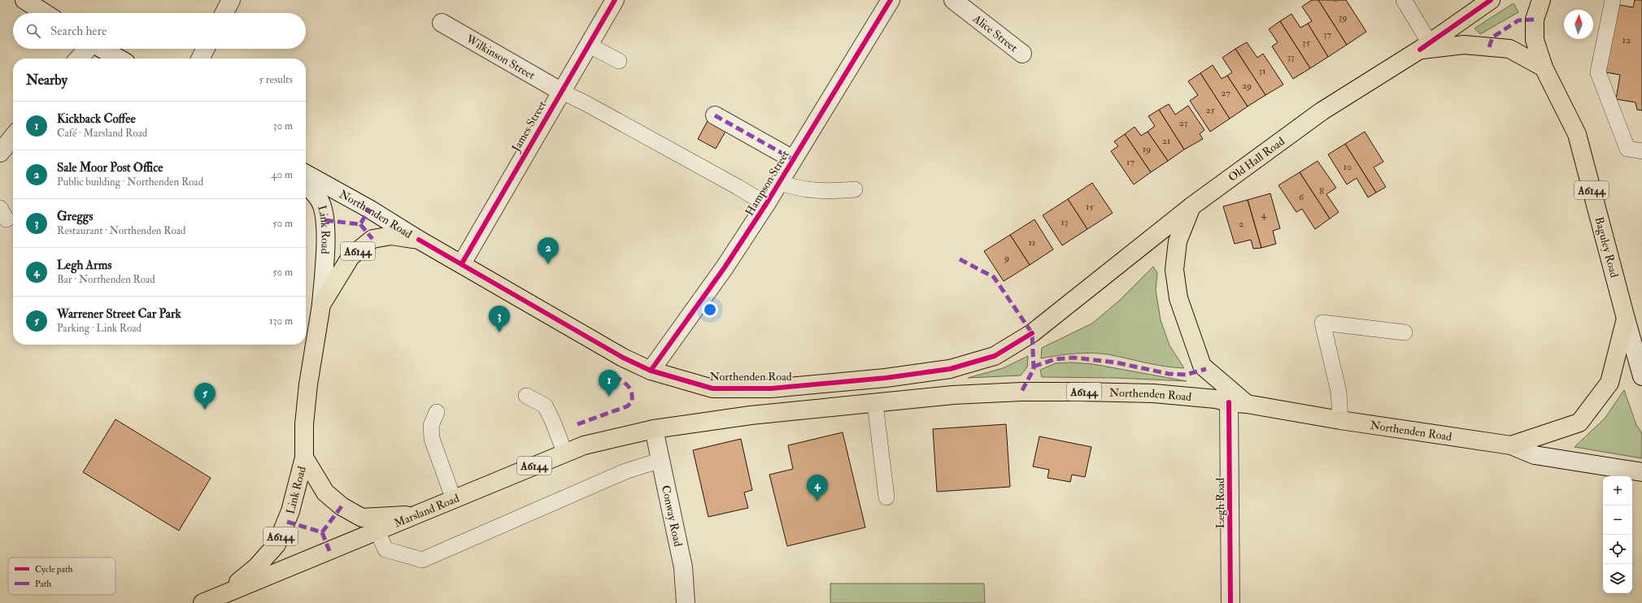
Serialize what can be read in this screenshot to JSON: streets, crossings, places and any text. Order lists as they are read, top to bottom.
{
  "streets": {
    "main road": [
      "Old Hall Road",
      "A6144",
      "Northenden Road",
      "Link Road",
      "Baguley Road",
      "Marsland Road"
    ],
    "street": [
      "Alice Street",
      "Wilkinson Street",
      "James Street",
      "Hampson Street",
      "Legh Road",
      "Conway Road"
    ]
  },
  "crossings": [
    ["Wilkinson Street", "James Street"],
    ["James Street", "Northenden Road"],
    ["Old Hall Road", "A6144"],
    ["Old Hall Road", "Northenden Road"],
    ["Hampson Street", "Northenden Road"],
    ["A6144", "Baguley Road"],
    ["Northenden Road", "Link Road"],
    ["Northenden Road", "Baguley Road"],
    ["Northenden Road", "Legh Road"],
    ["Northenden Road", "Marsland Road"],
    ["Northenden Road", "Conway Road"],
    ["Link Road", "Marsland Road"],
    ["Marsland Road", "Conway Road"]
  ],
  "house_numbers": [
    "39",
    "37",
    "12",
    "35",
    "33",
    "31",
    "29",
    "27",
    "25",
    "23",
    "21",
    "19",
    "17",
    "10",
    "8",
    "6",
    "15",
    "4",
    "13",
    "2",
    "11",
    "9"
  ],
  "legend": ["Cycle path", "Path"],
  "north": "top",
  "page": {
    "search": "Search here",
    "heading": ["Nearby", "5 results"],
    "list": [
      {
        "mark": "1",
        "name": "Kickback Coffee",
        "note": "Café · Marsland Road",
        "value": "30 m"
      },
      {
        "mark": "2",
        "name": "Sale Moor Post Office",
        "note": "Public building · Northenden Road",
        "value": "40 m"
      },
      {
        "mark": "3",
        "name": "Greggs",
        "note": "Restaurant · Northenden Road",
        "value": "50 m"
      },
      {
        "mark": "4",
        "name": "Legh Arms",
        "note": "Bar · Northenden Road",
        "value": "50 m"
      },
      {
        "mark": "5",
        "name": "Warrener Street Car Park",
        "note": "Parking · Link Road",
        "value": "130 m"
      }
    ],
    "pins": [
      "2",
      "3",
      "1",
      "5",
      "4"
    ],
    "map_buttons": ["+", "−"]
  }
}
